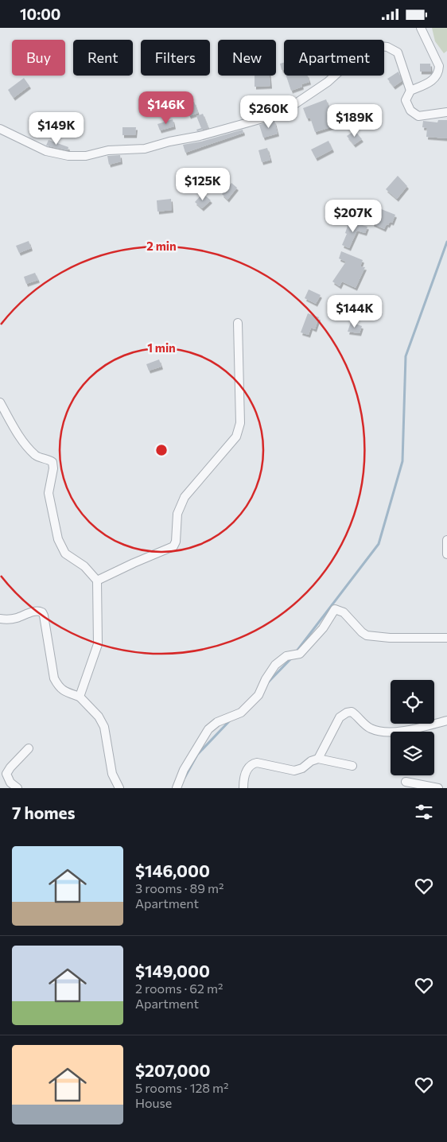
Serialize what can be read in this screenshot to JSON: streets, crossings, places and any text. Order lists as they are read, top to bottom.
{
  "page": {
    "status": "10:00",
    "chip": [
      "Buy",
      "Rent",
      "Filters",
      "New",
      "Apartment"
    ],
    "price": [
      "$146K",
      "$260K",
      "$189K",
      "$149K",
      "$125K",
      "$207K",
      "$144K"
    ],
    "heading": "7 homes",
    "list": [
      {
        "name": "$146,000",
        "note": "3 rooms · 89 m² · Apartment"
      },
      {
        "name": "$149,000",
        "note": "2 rooms · 62 m² · Apartment"
      },
      {
        "name": "$207,000",
        "note": "5 rooms · 128 m² · House"
      }
    ]
  },
  "rings": ["2 min", "1 min"]
}
